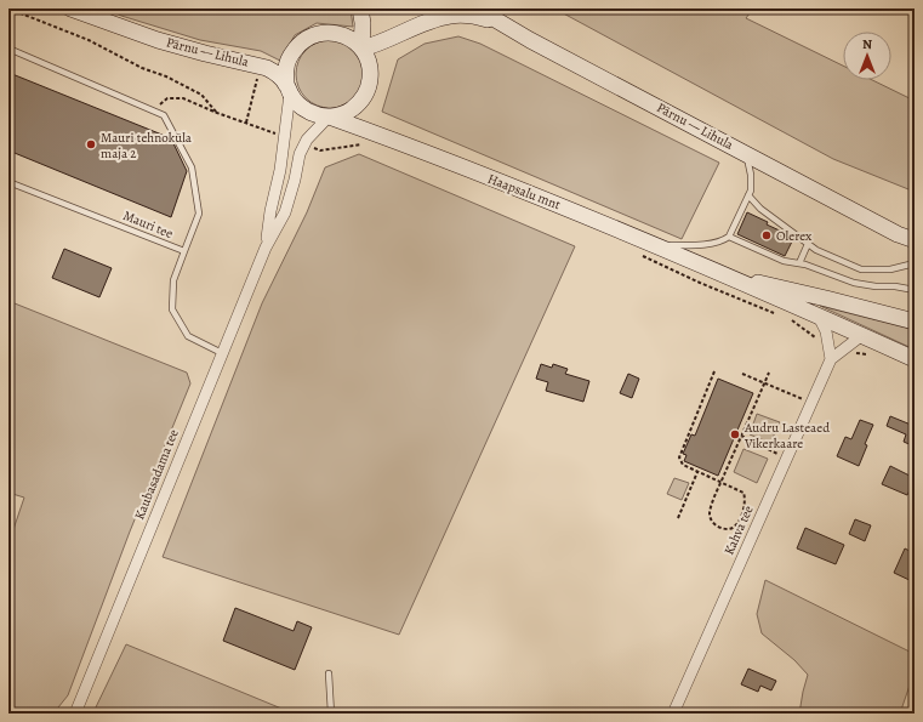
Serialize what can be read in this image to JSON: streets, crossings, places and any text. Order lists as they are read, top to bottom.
{
  "streets": {
    "main road": ["Pärnu — Lihula", "Haapsalu mnt"],
    "street": ["Kaubasadama tee", "Kahva tee"],
    "lane": ["Mauri tee"]
  },
  "crossings": [
    ["Pärnu — Lihula", "Haapsalu mnt"],
    ["Pärnu — Lihula", "Kaubasadama tee"],
    ["Haapsalu mnt", "Kaubasadama tee"],
    ["Mauri tee", "Kaubasadama tee"]
  ],
  "places": ["Mauri tehnoküla maja 2", "Olerex", "Audru Lasteaed Vikerkaare"],
  "north": "top"
}
